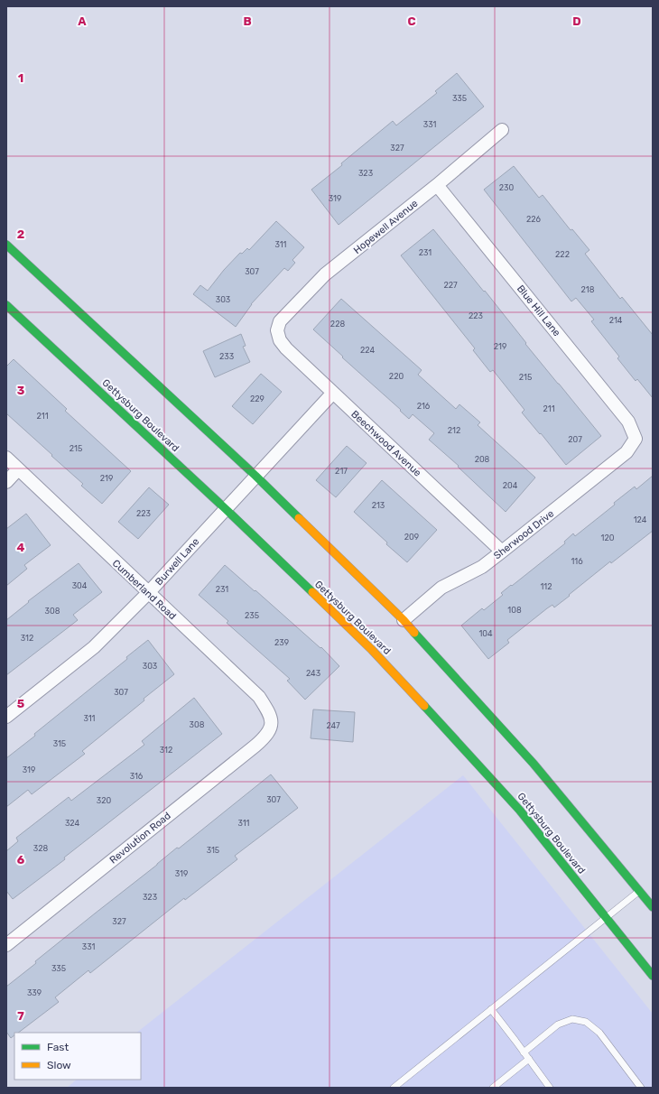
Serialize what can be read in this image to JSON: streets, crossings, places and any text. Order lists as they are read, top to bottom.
{
  "streets": {
    "street": [
      "Hopewell Avenue",
      "Blue Hill Lane",
      "Gettysburg Boulevard",
      "Beechwood Avenue",
      "Sherwood Drive",
      "Burwell Lane",
      "Cumberland Road",
      "Revolution Road"
    ]
  },
  "crossings": [
    ["Hopewell Avenue", "Blue Hill Lane"],
    ["Hopewell Avenue", "Beechwood Avenue"],
    ["Blue Hill Lane", "Sherwood Drive"],
    ["Gettysburg Boulevard", "Burwell Lane"],
    ["Beechwood Avenue", "Sherwood Drive"],
    ["Beechwood Avenue", "Burwell Lane"],
    ["Burwell Lane", "Cumberland Road"],
    ["Cumberland Road", "Revolution Road"]
  ],
  "house_numbers": [
    "335",
    "331",
    "327",
    "323",
    "230",
    "319",
    "226",
    "311",
    "231",
    "222",
    "307",
    "227",
    "218",
    "303",
    "223",
    "214",
    "228",
    "219",
    "224",
    "233",
    "220",
    "215",
    "229",
    "216",
    "211",
    "211",
    "212",
    "207",
    "215",
    "208",
    "217",
    "219",
    "204",
    "213",
    "223",
    "124",
    "209",
    "120",
    "116",
    "304",
    "112",
    "231",
    "108",
    "308",
    "235",
    "104",
    "312",
    "239",
    "303",
    "243",
    "307",
    "311",
    "308",
    "247",
    "315",
    "312",
    "319",
    "316",
    "307",
    "320",
    "324",
    "311",
    "328",
    "315",
    "319",
    "323",
    "327",
    "331",
    "335",
    "339"
  ],
  "legend": ["Fast", "Slow"],
  "grid": {
    "columns": [
      "A",
      "B",
      "C",
      "D"
    ],
    "rows": [
      "1",
      "2",
      "3",
      "4",
      "5",
      "6",
      "7"
    ]
  }
}
